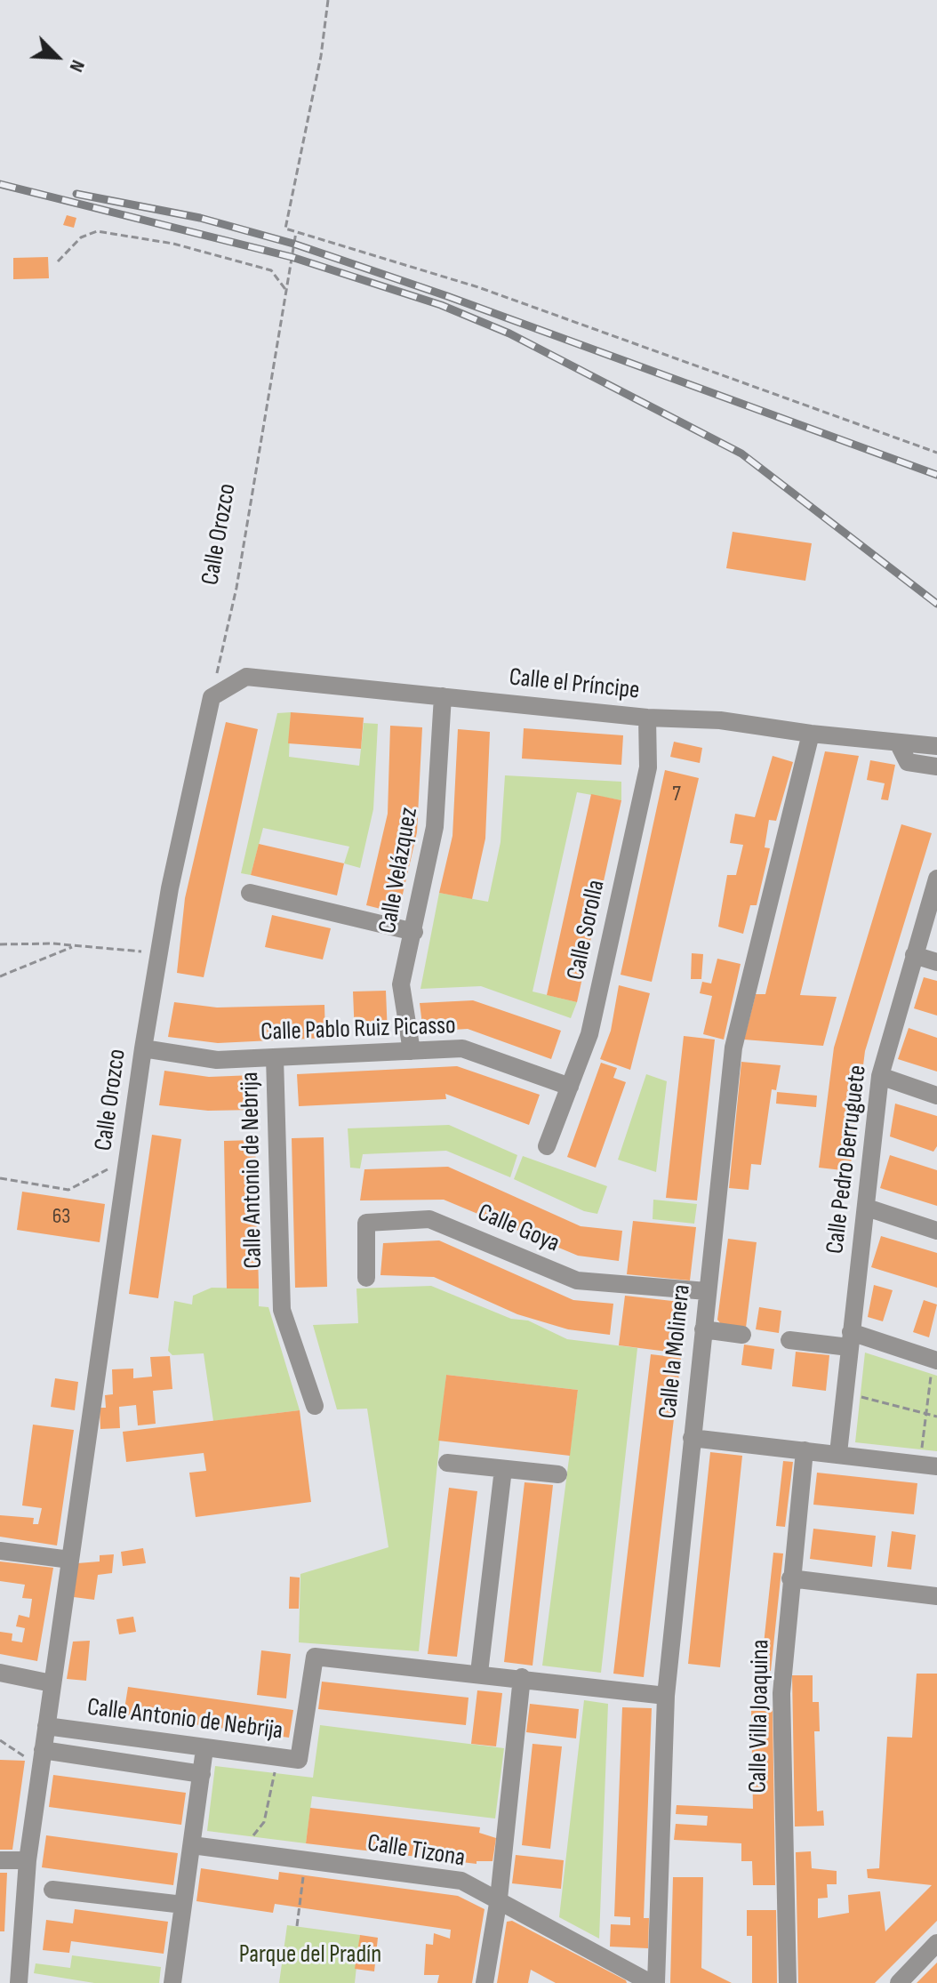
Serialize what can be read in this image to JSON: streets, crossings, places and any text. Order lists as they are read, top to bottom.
{
  "streets": {
    "street": [
      "Calle Orozco",
      "Calle el Príncipe",
      "Calle Velázquez",
      "Calle Sorolla",
      "Calle Pablo Ruiz Picasso",
      "Calle Pedro Berruguete",
      "Calle Antonio de Nebrija",
      "Calle Goya",
      "Calle la Molinera",
      "Calle Villa Joaquina",
      "Calle Tizona"
    ]
  },
  "crossings": [
    ["Calle Orozco", "Calle el Príncipe"],
    ["Calle Orozco", "Calle Pablo Ruiz Picasso"],
    ["Calle Orozco", "Calle Antonio de Nebrija"],
    ["Calle el Príncipe", "Calle Velázquez"],
    ["Calle el Príncipe", "Calle Sorolla"],
    ["Calle el Príncipe", "Calle la Molinera"],
    ["Calle Velázquez", "Calle Pablo Ruiz Picasso"],
    ["Calle Sorolla", "Calle Pablo Ruiz Picasso"],
    ["Calle Pablo Ruiz Picasso", "Calle Antonio de Nebrija"],
    ["Calle Goya", "Calle la Molinera"],
    ["Calle la Molinera", "Calle Tizona"]
  ],
  "parks": ["Parque del Pradín"],
  "house_numbers": ["7", "63"],
  "north": "bottom right"
}
